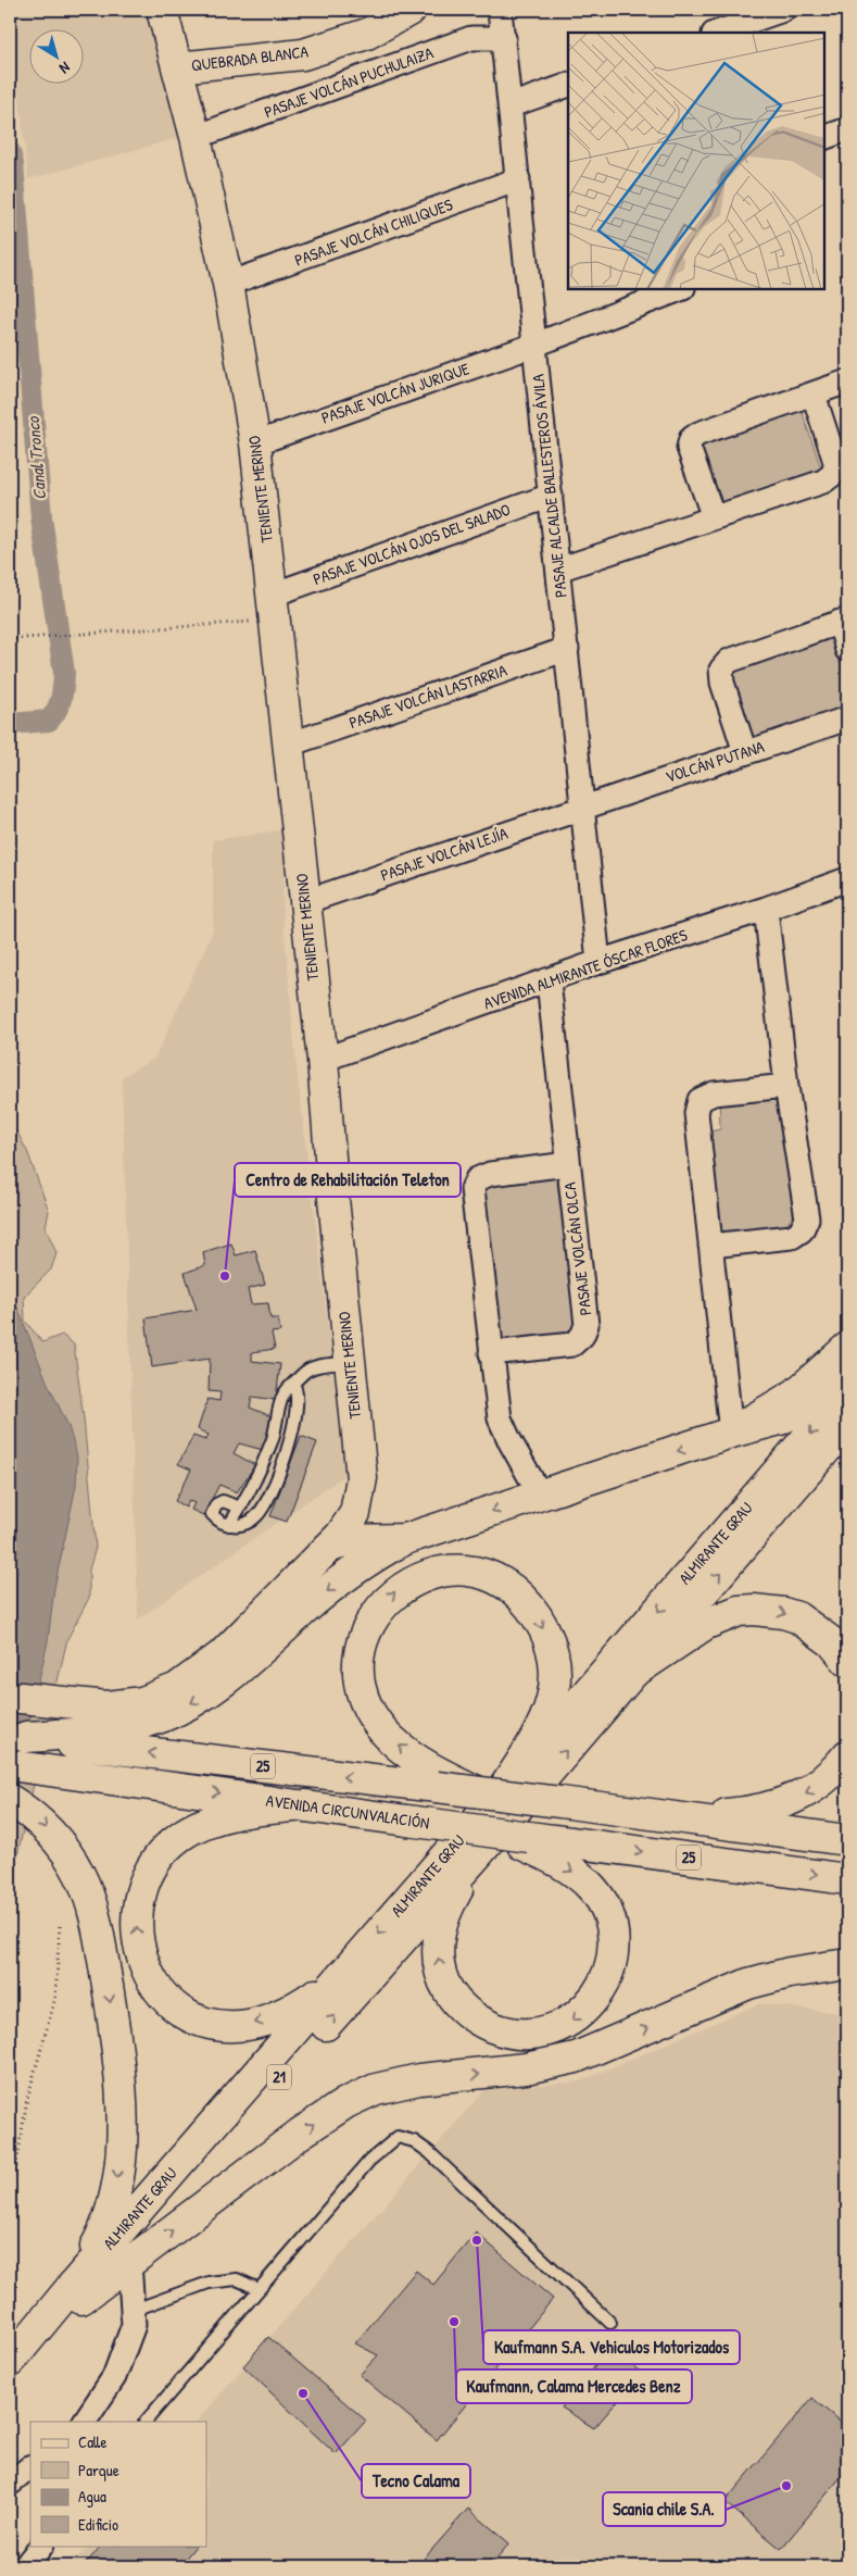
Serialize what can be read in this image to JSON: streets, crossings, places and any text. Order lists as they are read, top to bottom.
{
  "streets": {
    "main road": [
      "QUEBRADA BLANCA",
      "TENIENTE MERINO",
      "ALMIRANTE GRAU",
      "25",
      "AVENIDA CIRCUNVALACIÓN",
      "21"
    ],
    "street": [
      "PASAJE VOLCÁN PUCHULAIZA",
      "PASAJE VOLCÁN CHILIQUES",
      "PASAJE VOLCÁN JURIQUE",
      "PASAJE ALCALDE BALLESTEROS ÁVILA",
      "PASAJE VOLCÁN OJOS DEL SALADO",
      "PASAJE VOLCÁN LASTARRIA",
      "VOLCÁN PUTANA",
      "PASAJE VOLCÁN LEJÍA",
      "AVENIDA ALMIRANTE ÓSCAR FLORES",
      "PASAJE VOLCÁN OLCA"
    ]
  },
  "crossings": [
    ["QUEBRADA BLANCA", "TENIENTE MERINO"],
    ["PASAJE VOLCÁN PUCHULAIZA", "PASAJE ALCALDE BALLESTEROS ÁVILA"],
    ["PASAJE VOLCÁN PUCHULAIZA", "TENIENTE MERINO"],
    ["PASAJE VOLCÁN CHILIQUES", "PASAJE ALCALDE BALLESTEROS ÁVILA"],
    ["PASAJE VOLCÁN CHILIQUES", "TENIENTE MERINO"],
    ["PASAJE VOLCÁN JURIQUE", "PASAJE ALCALDE BALLESTEROS ÁVILA"],
    ["PASAJE VOLCÁN JURIQUE", "TENIENTE MERINO"],
    ["PASAJE ALCALDE BALLESTEROS ÁVILA", "PASAJE VOLCÁN OJOS DEL SALADO"],
    ["PASAJE ALCALDE BALLESTEROS ÁVILA", "PASAJE VOLCÁN LASTARRIA"],
    ["PASAJE ALCALDE BALLESTEROS ÁVILA", "VOLCÁN PUTANA"],
    ["PASAJE ALCALDE BALLESTEROS ÁVILA", "PASAJE VOLCÁN LEJÍA"],
    ["PASAJE ALCALDE BALLESTEROS ÁVILA", "AVENIDA ALMIRANTE ÓSCAR FLORES"],
    ["TENIENTE MERINO", "PASAJE VOLCÁN OJOS DEL SALADO"],
    ["TENIENTE MERINO", "PASAJE VOLCÁN LASTARRIA"],
    ["TENIENTE MERINO", "PASAJE VOLCÁN LEJÍA"],
    ["TENIENTE MERINO", "AVENIDA ALMIRANTE ÓSCAR FLORES"],
    ["TENIENTE MERINO", "AVENIDA CIRCUNVALACIÓN"],
    ["VOLCÁN PUTANA", "PASAJE VOLCÁN LEJÍA"],
    ["AVENIDA ALMIRANTE ÓSCAR FLORES", "PASAJE VOLCÁN OLCA"],
    ["ALMIRANTE GRAU", "AVENIDA CIRCUNVALACIÓN"]
  ],
  "water": ["Canal Tronco"],
  "places": [
    "Centro de Rehabilitación Teleton",
    "Kaufmann S.A. Vehiculos Motorizados",
    "Kaufmann, Calama Mercedes Benz",
    "Tecno Calama",
    "Scania chile S.A."
  ],
  "legend": [
    "Calle",
    "Parque",
    "Agua",
    "Edificio"
  ],
  "north": "bottom right"
}
